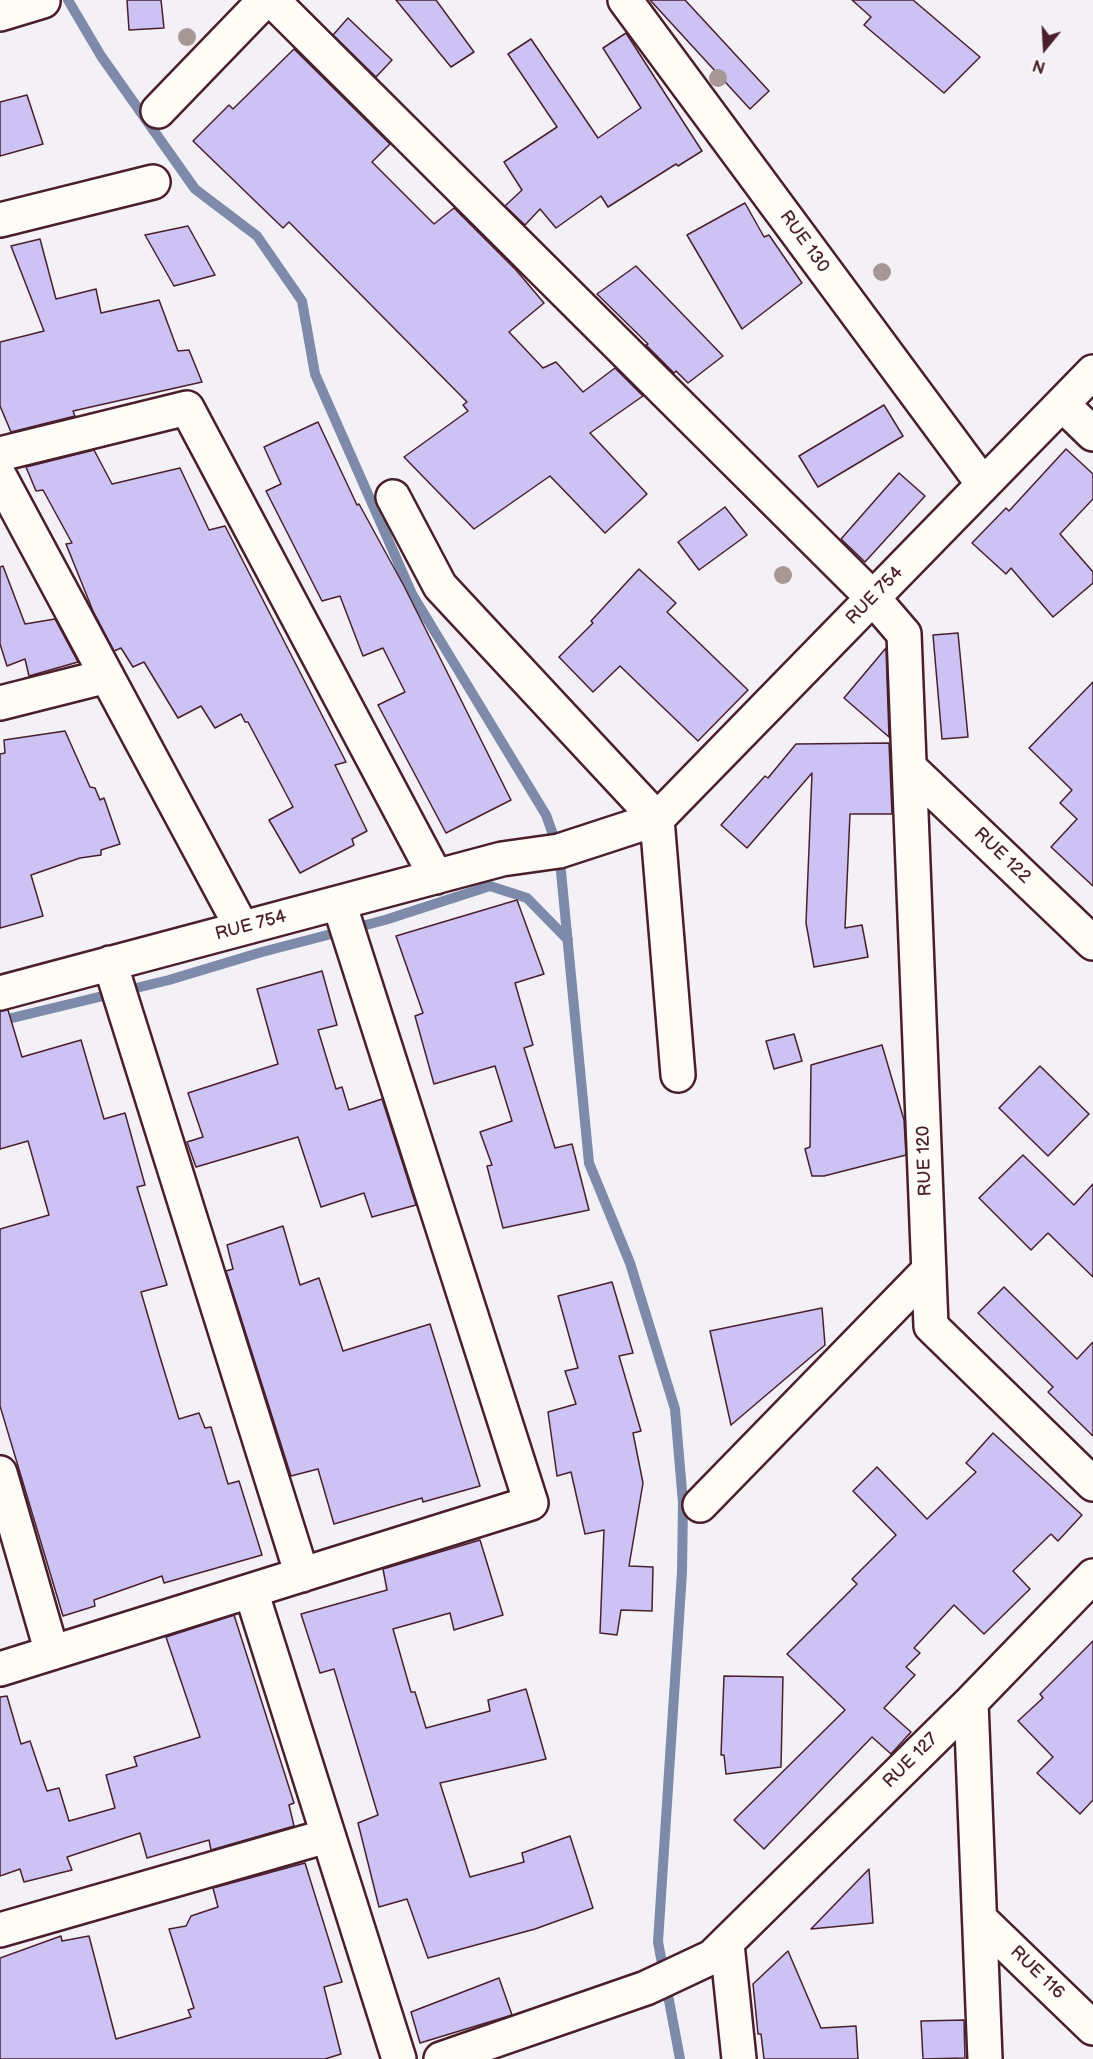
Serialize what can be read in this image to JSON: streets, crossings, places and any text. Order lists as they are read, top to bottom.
{
  "streets": {
    "street": [
      "RUE 130",
      "RUE 754",
      "RUE 122",
      "RUE 120",
      "RUE 127",
      "RUE 116"
    ]
  },
  "crossings": [
    ["RUE 130", "RUE 754"],
    ["RUE 754", "RUE 120"],
    ["RUE 122", "RUE 120"]
  ],
  "north": "bottom"
}
